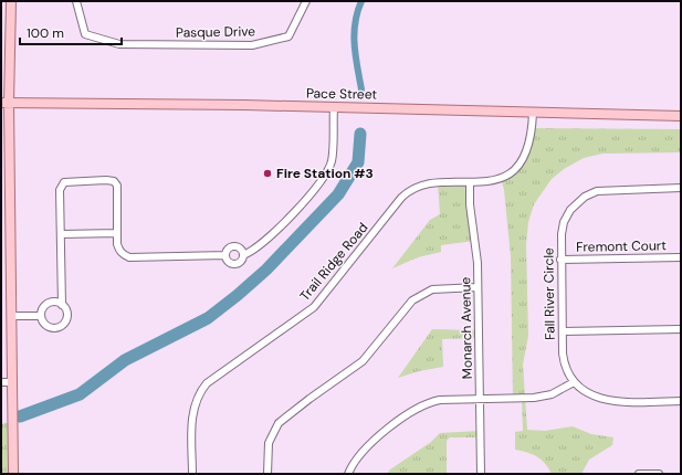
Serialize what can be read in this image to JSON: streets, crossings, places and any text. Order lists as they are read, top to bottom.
{
  "streets": {
    "main road": ["Pace Street"],
    "street": [
      "Pasque Drive",
      "Fremont Court",
      "Trail Ridge Road",
      "Fall River Circle",
      "Monarch Avenue"
    ]
  },
  "crossings": [
    ["Pace Street", "Trail Ridge Road"],
    ["Fremont Court", "Fall River Circle"],
    ["Trail Ridge Road", "Monarch Avenue"]
  ],
  "places": ["Fire Station #3"],
  "scale_bar": "100 m"
}
